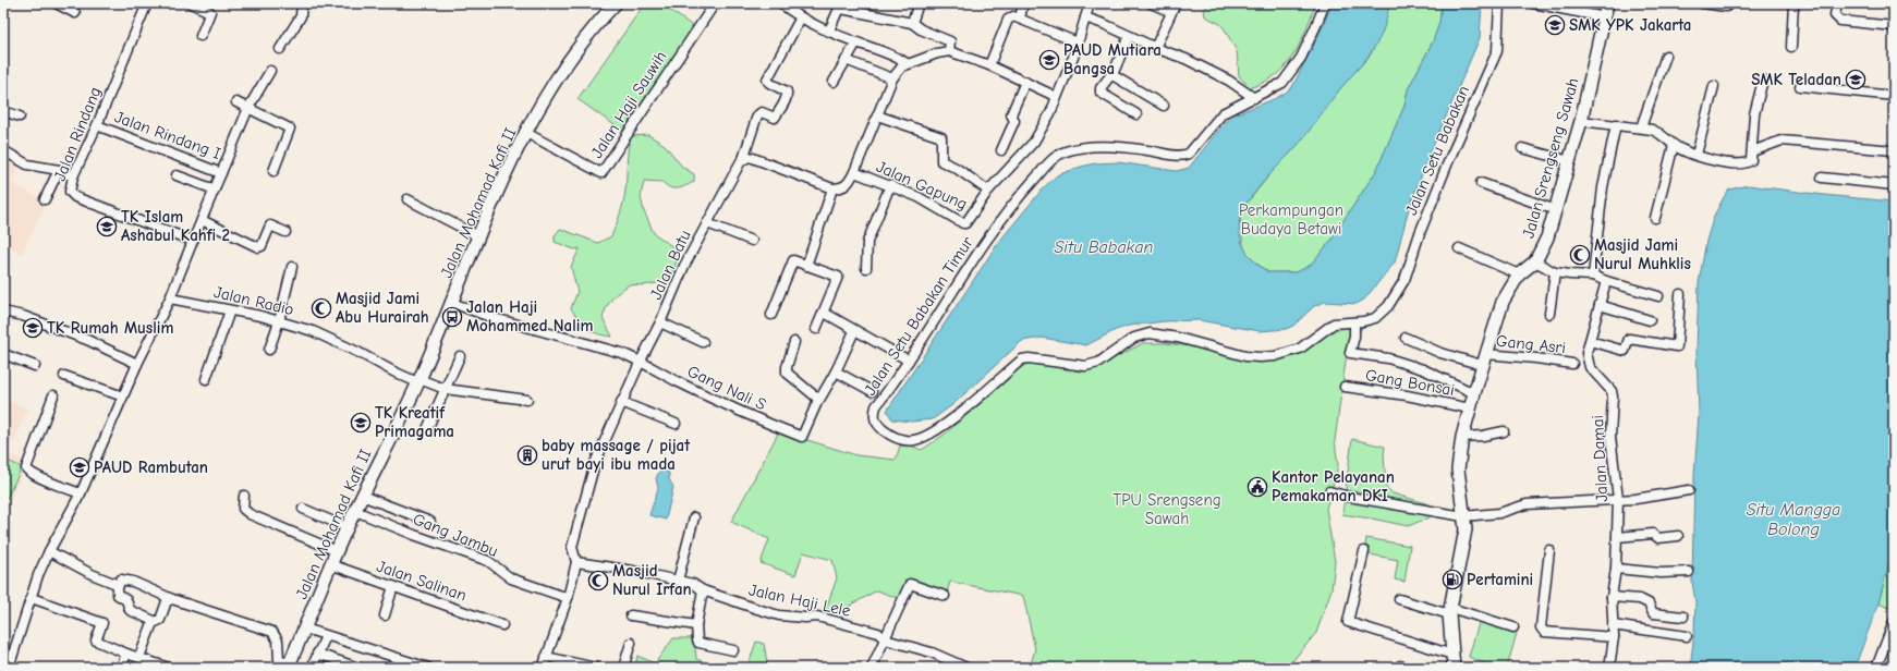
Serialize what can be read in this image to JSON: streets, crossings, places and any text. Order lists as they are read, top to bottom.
{
  "streets": {
    "main road": ["Jalan Srengseng Sawah", "Jalan Mohamad Kafi II"],
    "street": [
      "Jalan Haji Sauwih",
      "Jalan Rindang",
      "Jalan Rindang I",
      "Jalan Setu Babakan",
      "Jalan Gapung",
      "Jalan Batu",
      "Jalan Radio",
      "Jalan Setu Babakan Timur",
      "Gang Asri",
      "Gang Bonsai",
      "Gang Nali S",
      "Jalan Damai",
      "Gang Jambu",
      "Jalan Salinan",
      "Jalan Haji Lele"
    ]
  },
  "crossings": [
    ["Jalan Haji Sauwih", "Jalan Mohamad Kafi II"],
    ["Jalan Rindang", "Jalan Rindang I"],
    ["Jalan Setu Babakan", "Jalan Setu Babakan Timur"],
    ["Jalan Srengseng Sawah", "Gang Asri"],
    ["Jalan Srengseng Sawah", "Gang Bonsai"],
    ["Jalan Mohamad Kafi II", "Jalan Radio"],
    ["Jalan Mohamad Kafi II", "Gang Jambu"],
    ["Jalan Mohamad Kafi II", "Jalan Salinan"],
    ["Jalan Batu", "Gang Nali S"],
    ["Jalan Batu", "Jalan Haji Lele"]
  ],
  "water": ["Situ Babakan", "Situ Mangga Bolong"],
  "parks": ["Perkampungan Budaya Betawi", "TPU Srengseng Sawah"],
  "places": {
    "school or university": [
      "SMK YPK Jakarta",
      "PAUD Mutiara Bangsa",
      "SMK Teladan",
      "TK Islam Ashabul Kahfi 2",
      "TK Rumah Muslim",
      "TK Kreatif Primagama",
      "PAUD Rambutan"
    ],
    "mosque": ["Masjid Jami Nurul Muhklis", "Masjid Jami Abu Hurairah", "Masjid Nurul Irfan"],
    "bus stop": ["Jalan Haji Mohammed Nalim"],
    "building": ["baby massage / pijat urut bayi ibu mada"],
    "public building": ["Kantor Pelayanan Pemakaman DKI"],
    "fuel station": ["Pertamini"]
  }
}
